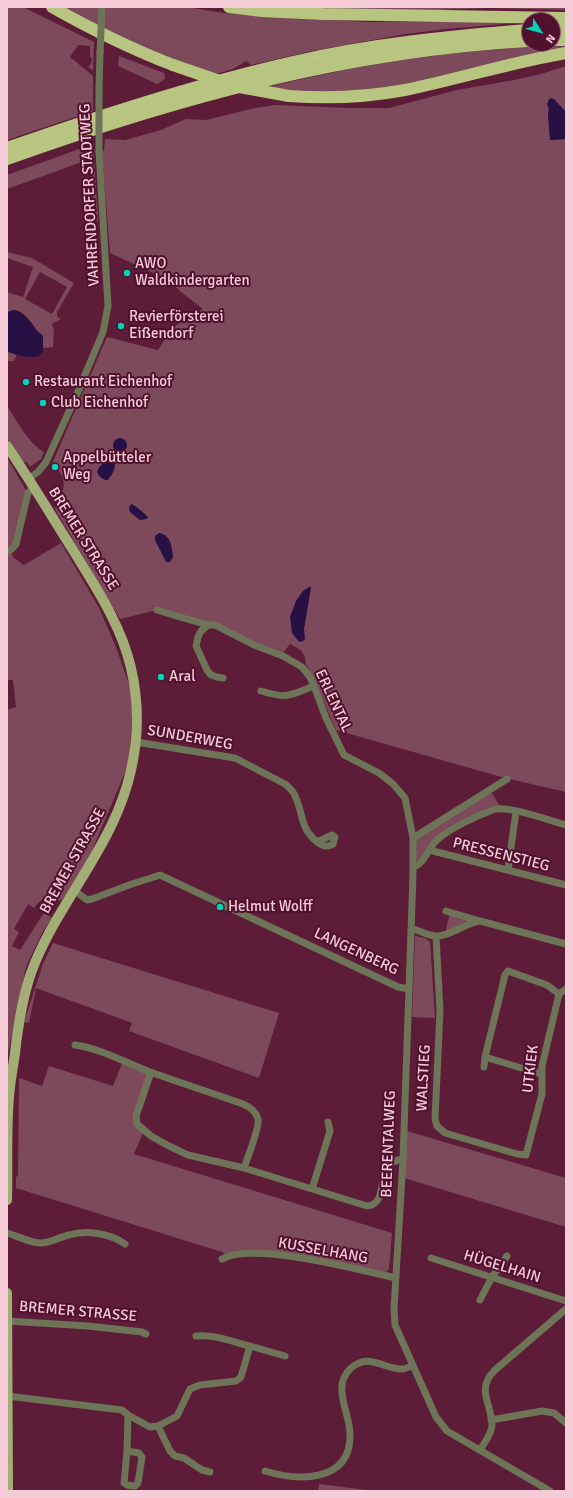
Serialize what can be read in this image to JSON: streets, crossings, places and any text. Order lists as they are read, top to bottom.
{
  "streets": {
    "main road": ["BREMER STRASSE"],
    "street": [
      "VAHRENDORFER STADTWEG",
      "ERLENTAL",
      "SUNDERWEG",
      "PRESSENSTIEG",
      "LANGENBERG",
      "UTKIEK",
      "WALSTIEG",
      "BEERENTALWEG",
      "KUSSELHANG",
      "HÜGELHAIN"
    ]
  },
  "crossings": [
    ["VAHRENDORFER STADTWEG", "BREMER STRASSE"],
    ["BREMER STRASSE", "SUNDERWEG"],
    ["BREMER STRASSE", "LANGENBERG"],
    ["ERLENTAL", "BEERENTALWEG"],
    ["LANGENBERG", "BEERENTALWEG"],
    ["UTKIEK", "WALSTIEG"],
    ["BEERENTALWEG", "KUSSELHANG"]
  ],
  "places": [
    "AWO Waldkindergarten",
    "Revierförsterei Eißendorf",
    "Restaurant Eichenhof",
    "Club Eichenhof",
    "Appelbütteler Weg",
    "Aral",
    "Helmut Wolff"
  ],
  "north": "bottom right"
}
